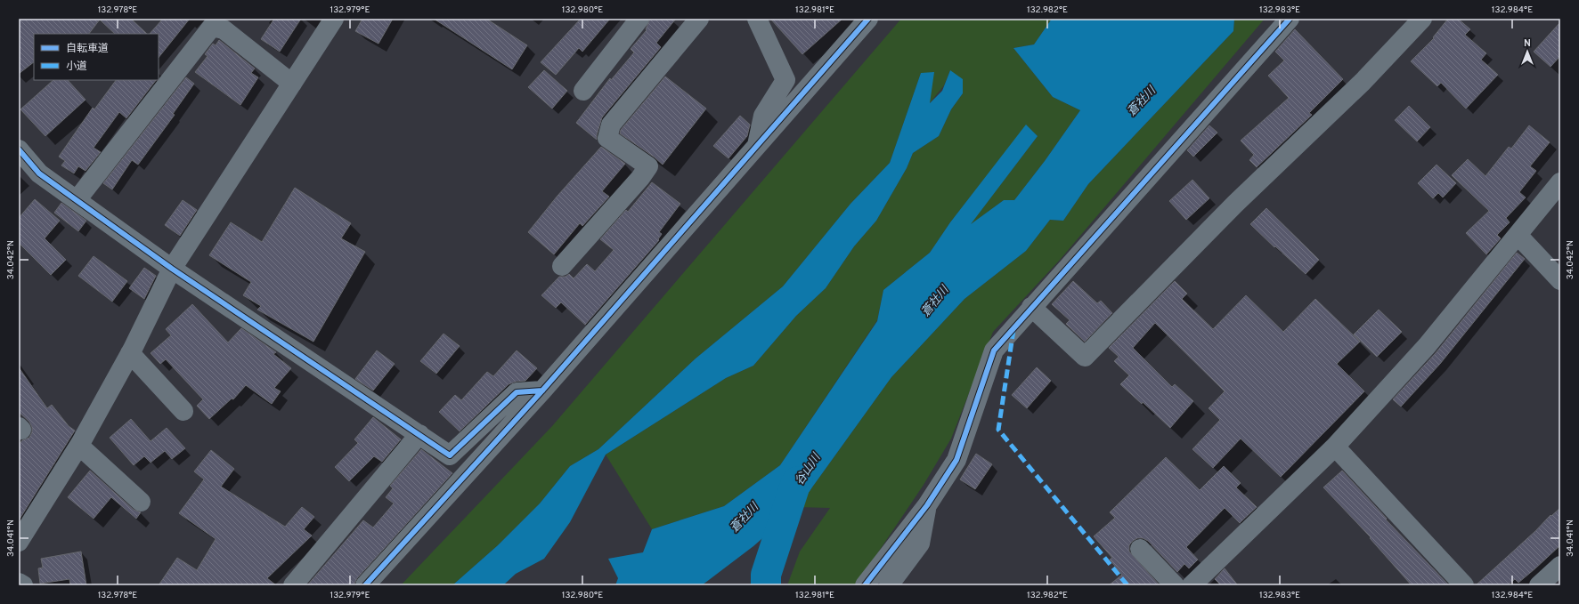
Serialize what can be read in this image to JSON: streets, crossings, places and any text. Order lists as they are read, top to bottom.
{
  "water": ["蒼社川", "谷山川"],
  "legend": ["自転車道", "小道"],
  "north": "top",
  "coordinates": [
    "132.978°E",
    "132.979°E",
    "132.980°E",
    "132.981°E",
    "132.982°E",
    "132.983°E",
    "132.984°E",
    "34.042°N",
    "34.041°N"
  ]
}
